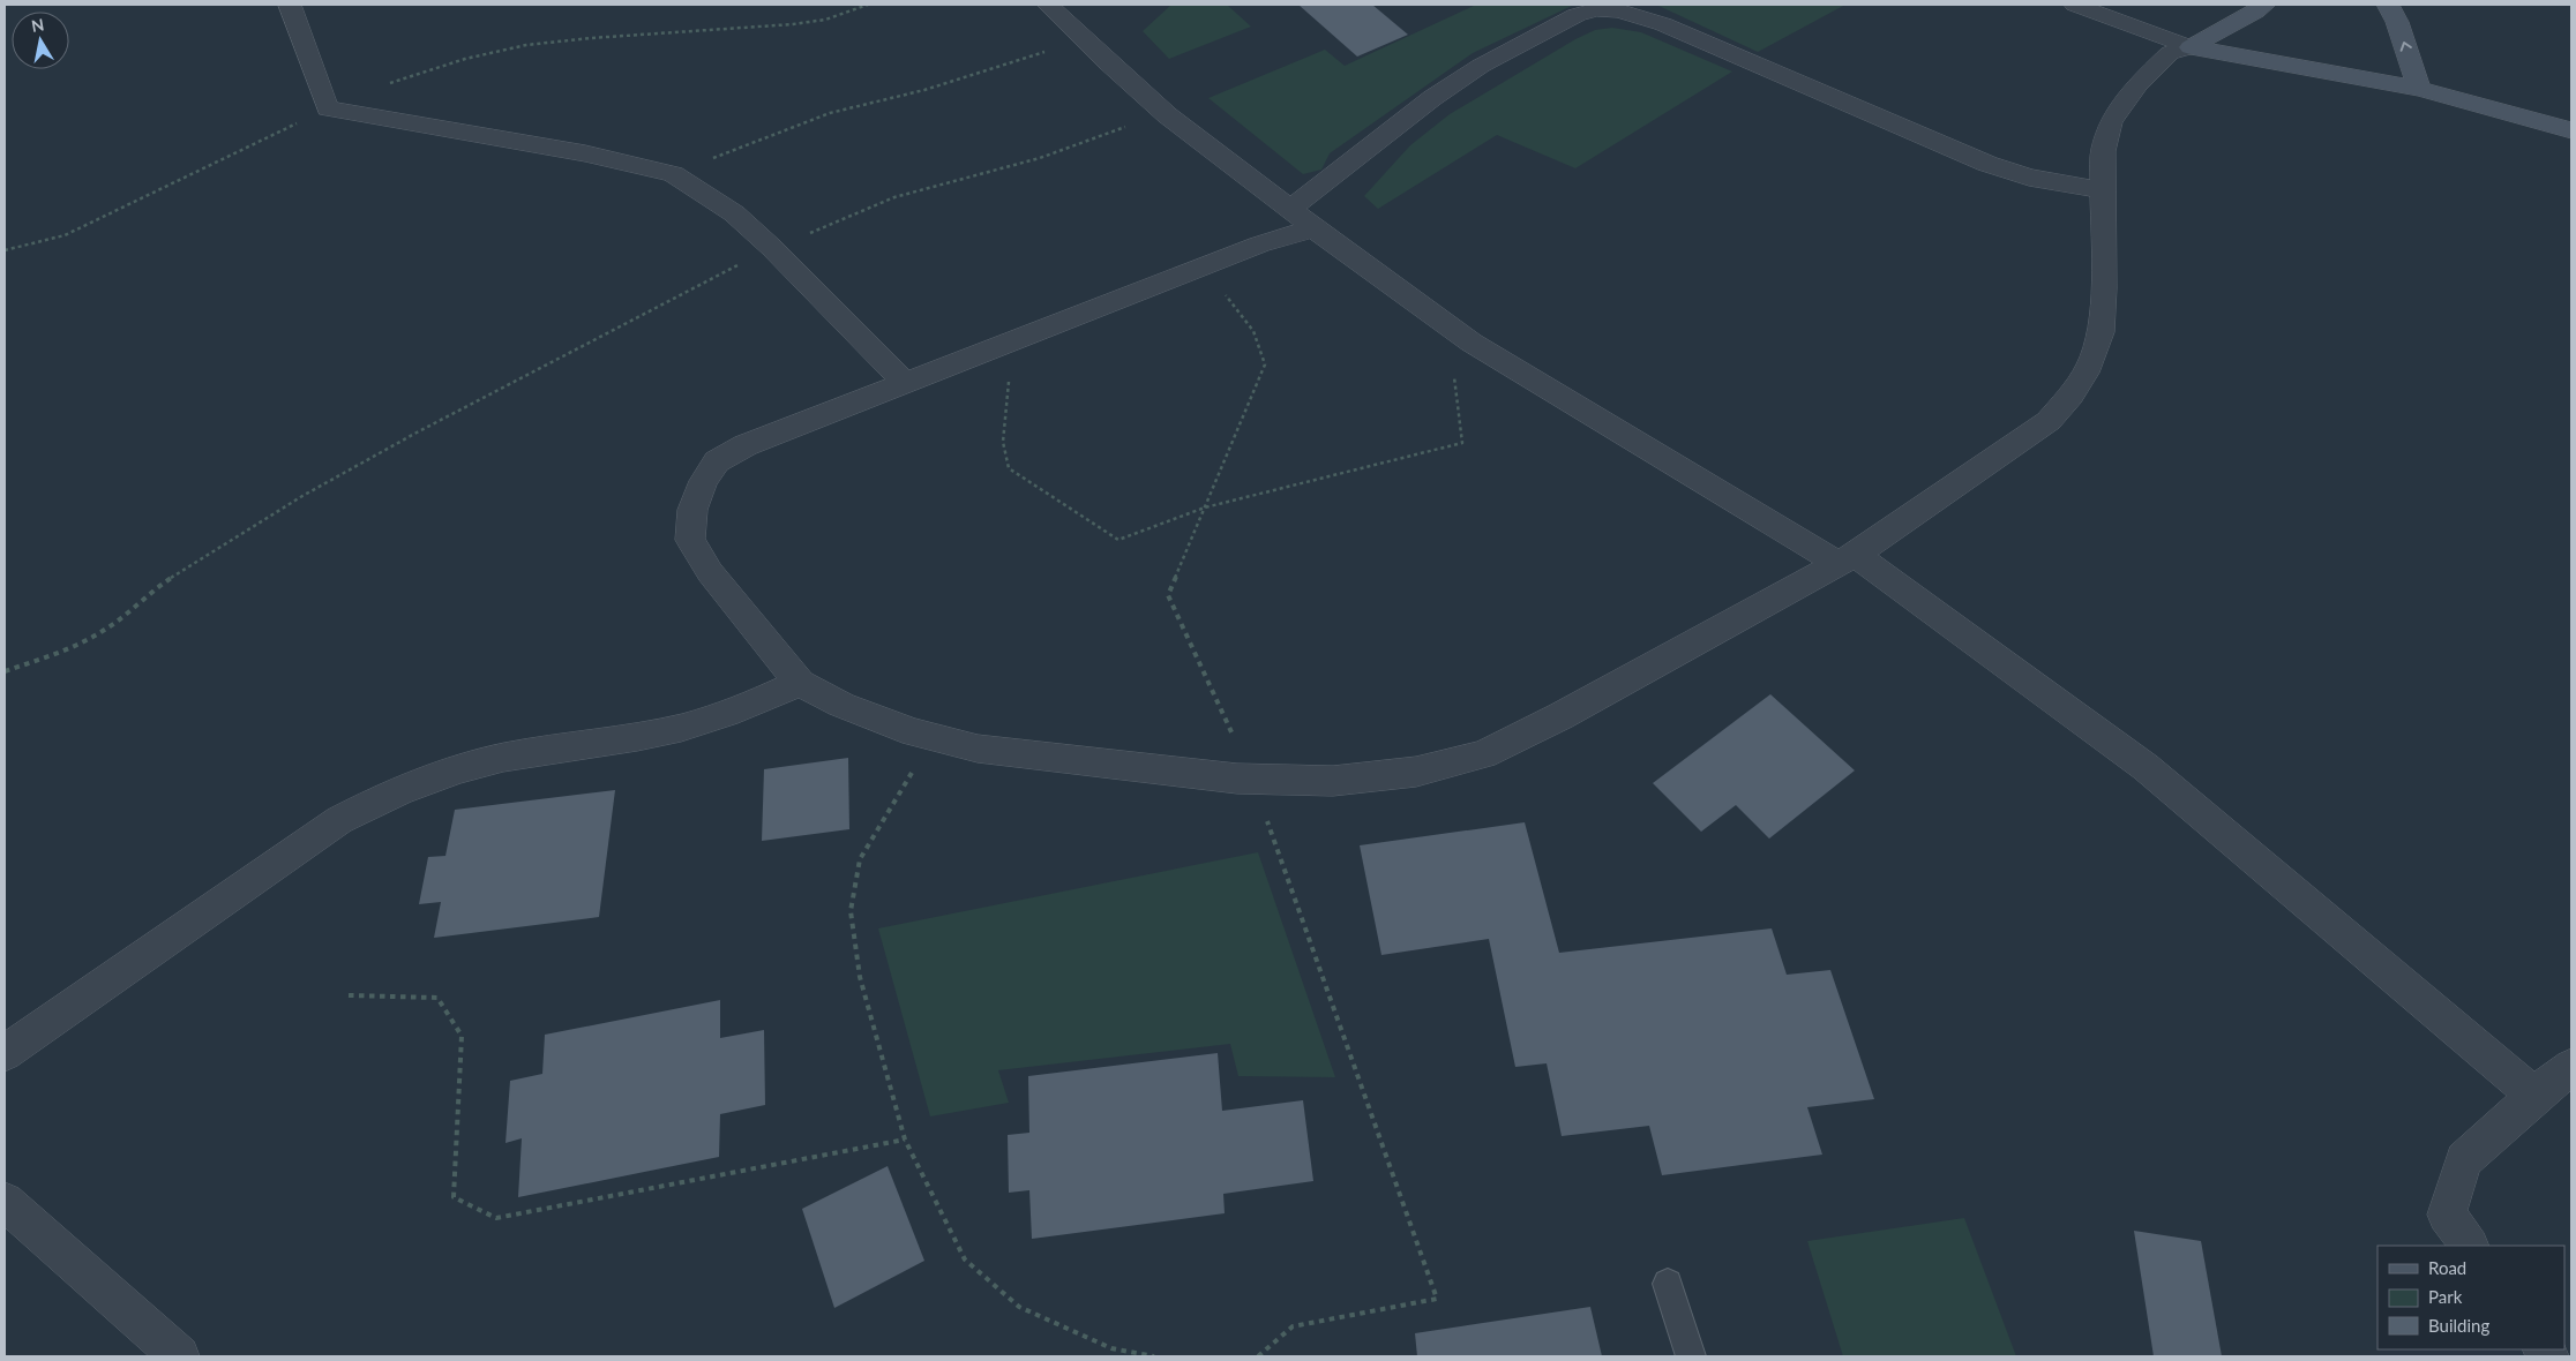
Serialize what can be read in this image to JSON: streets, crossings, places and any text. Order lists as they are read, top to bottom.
{
  "legend": ["Road", "Park", "Building"],
  "north": "top"
}
